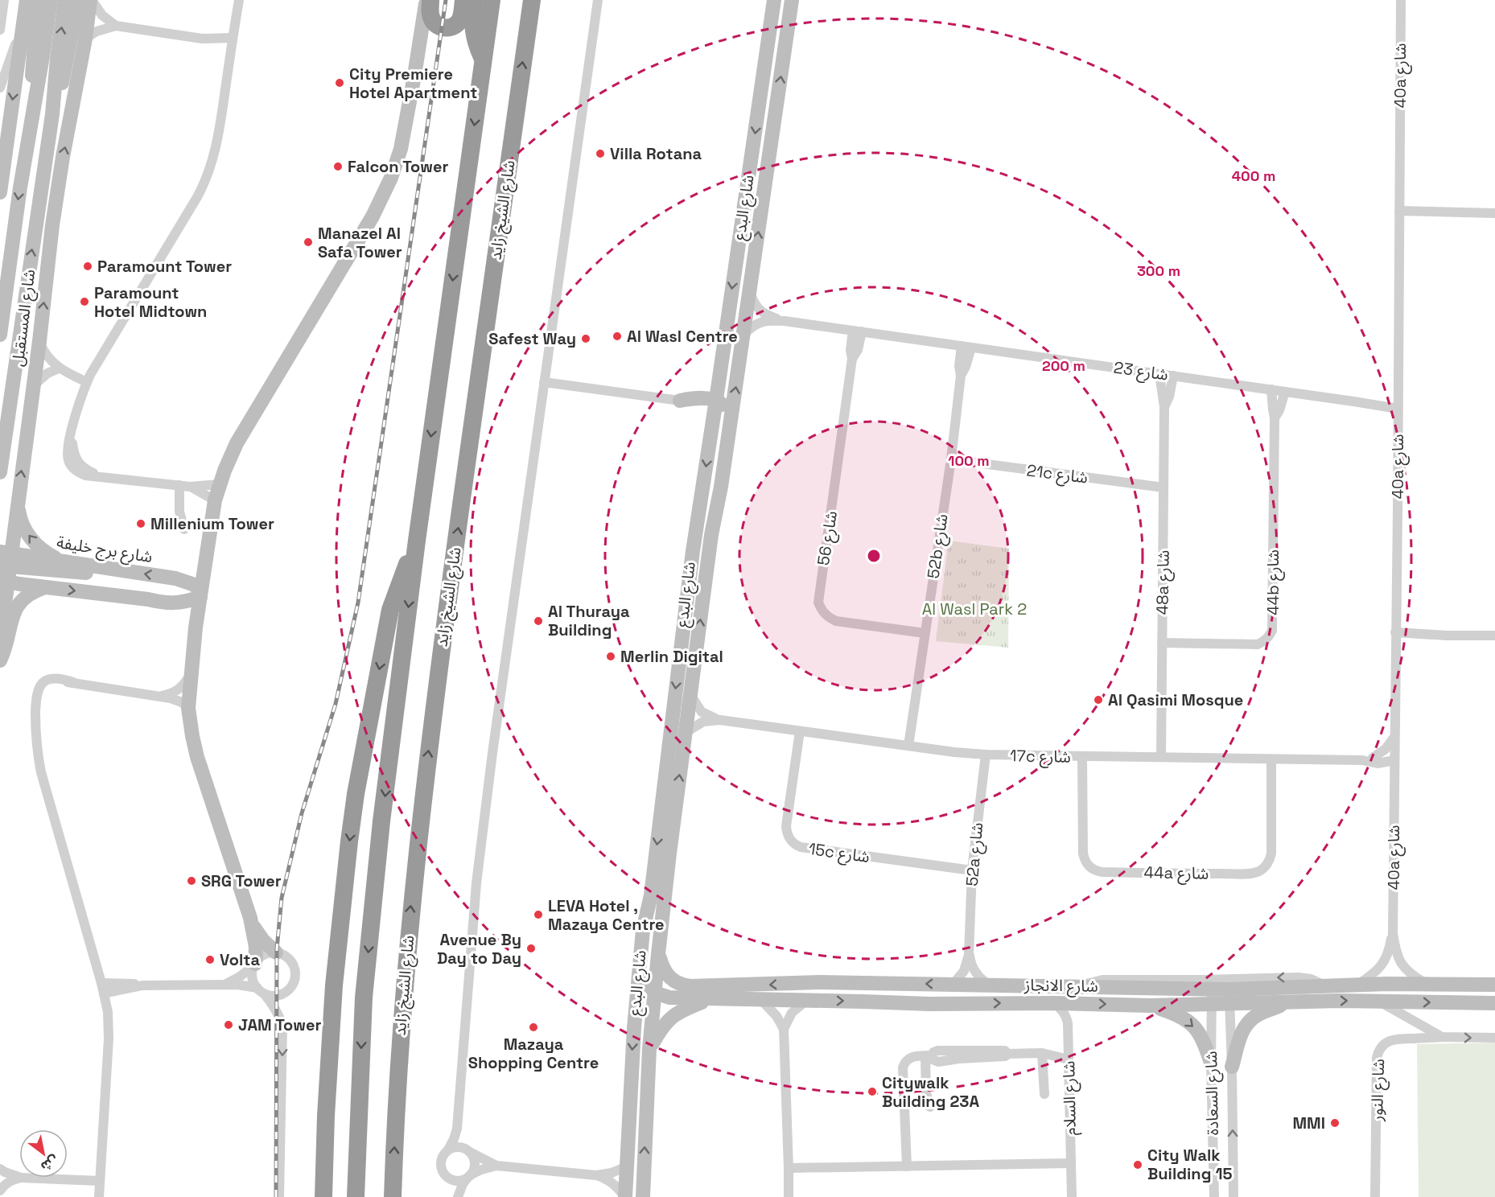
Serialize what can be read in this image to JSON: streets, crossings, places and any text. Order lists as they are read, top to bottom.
{
  "streets": {
    "highway": ["شارع الشيخ زايد"],
    "street": [
      "40a شارع",
      "شارع البدع",
      "شارع المستقبل",
      "شارع 23",
      "21c شارع",
      "شارع 56",
      "52b شارع",
      "شارع برج خليفة",
      "48a شارع",
      "44b شارع",
      "17c شارع",
      "15c شارع",
      "52a شارع",
      "44a شارع",
      "شارع الانجاز",
      "شارع النور",
      "شارع السعادة",
      "شارع السلام"
    ]
  },
  "crossings": [
    ["40a شارع", "شارع 23"],
    ["40a شارع", "17c شارع"],
    ["40a شارع", "شارع الانجاز"],
    ["شارع البدع", "شارع 23"],
    ["شارع البدع", "17c شارع"],
    ["شارع البدع", "شارع الانجاز"],
    ["شارع المستقبل", "شارع برج خليفة"],
    ["شارع 23", "شارع 56"],
    ["شارع 23", "52b شارع"],
    ["شارع 23", "48a شارع"],
    ["شارع 23", "44b شارع"],
    ["21c شارع", "52b شارع"],
    ["21c شارع", "48a شارع"],
    ["شارع 56", "52b شارع"],
    ["52b شارع", "17c شارع"],
    ["48a شارع", "44b شارع"],
    ["48a شارع", "17c شارع"],
    ["17c شارع", "15c شارع"],
    ["17c شارع", "52a شارع"],
    ["17c شارع", "44a شارع"],
    ["15c شارع", "52a شارع"],
    ["52a شارع", "شارع الانجاز"],
    ["شارع الانجاز", "شارع السعادة"],
    ["شارع الانجاز", "شارع السلام"]
  ],
  "parks": ["Al Wasl Park 2"],
  "places": [
    "City Premiere Hotel Apartment",
    "Villa Rotana",
    "Falcon Tower",
    "Manazel Al Safa Tower",
    "Paramount Tower",
    "Paramount Hotel Midtown",
    "Al Wasl Centre",
    "Safest Way",
    "Millenium Tower",
    "Al Thuraya Building",
    "Merlin Digital",
    "Al Qasimi Mosque",
    "SRG Tower",
    "LEVA Hotel , Mazaya Centre",
    "Avenue By Day to Day",
    "Volta",
    "JAM Tower",
    "Mazaya Shopping Centre",
    "Citywalk Building 23A",
    "MMI",
    "City Walk Building 15"
  ],
  "north": "bottom right",
  "rings": [
    "400 m",
    "300 m",
    "200 m",
    "100 m"
  ]
}
